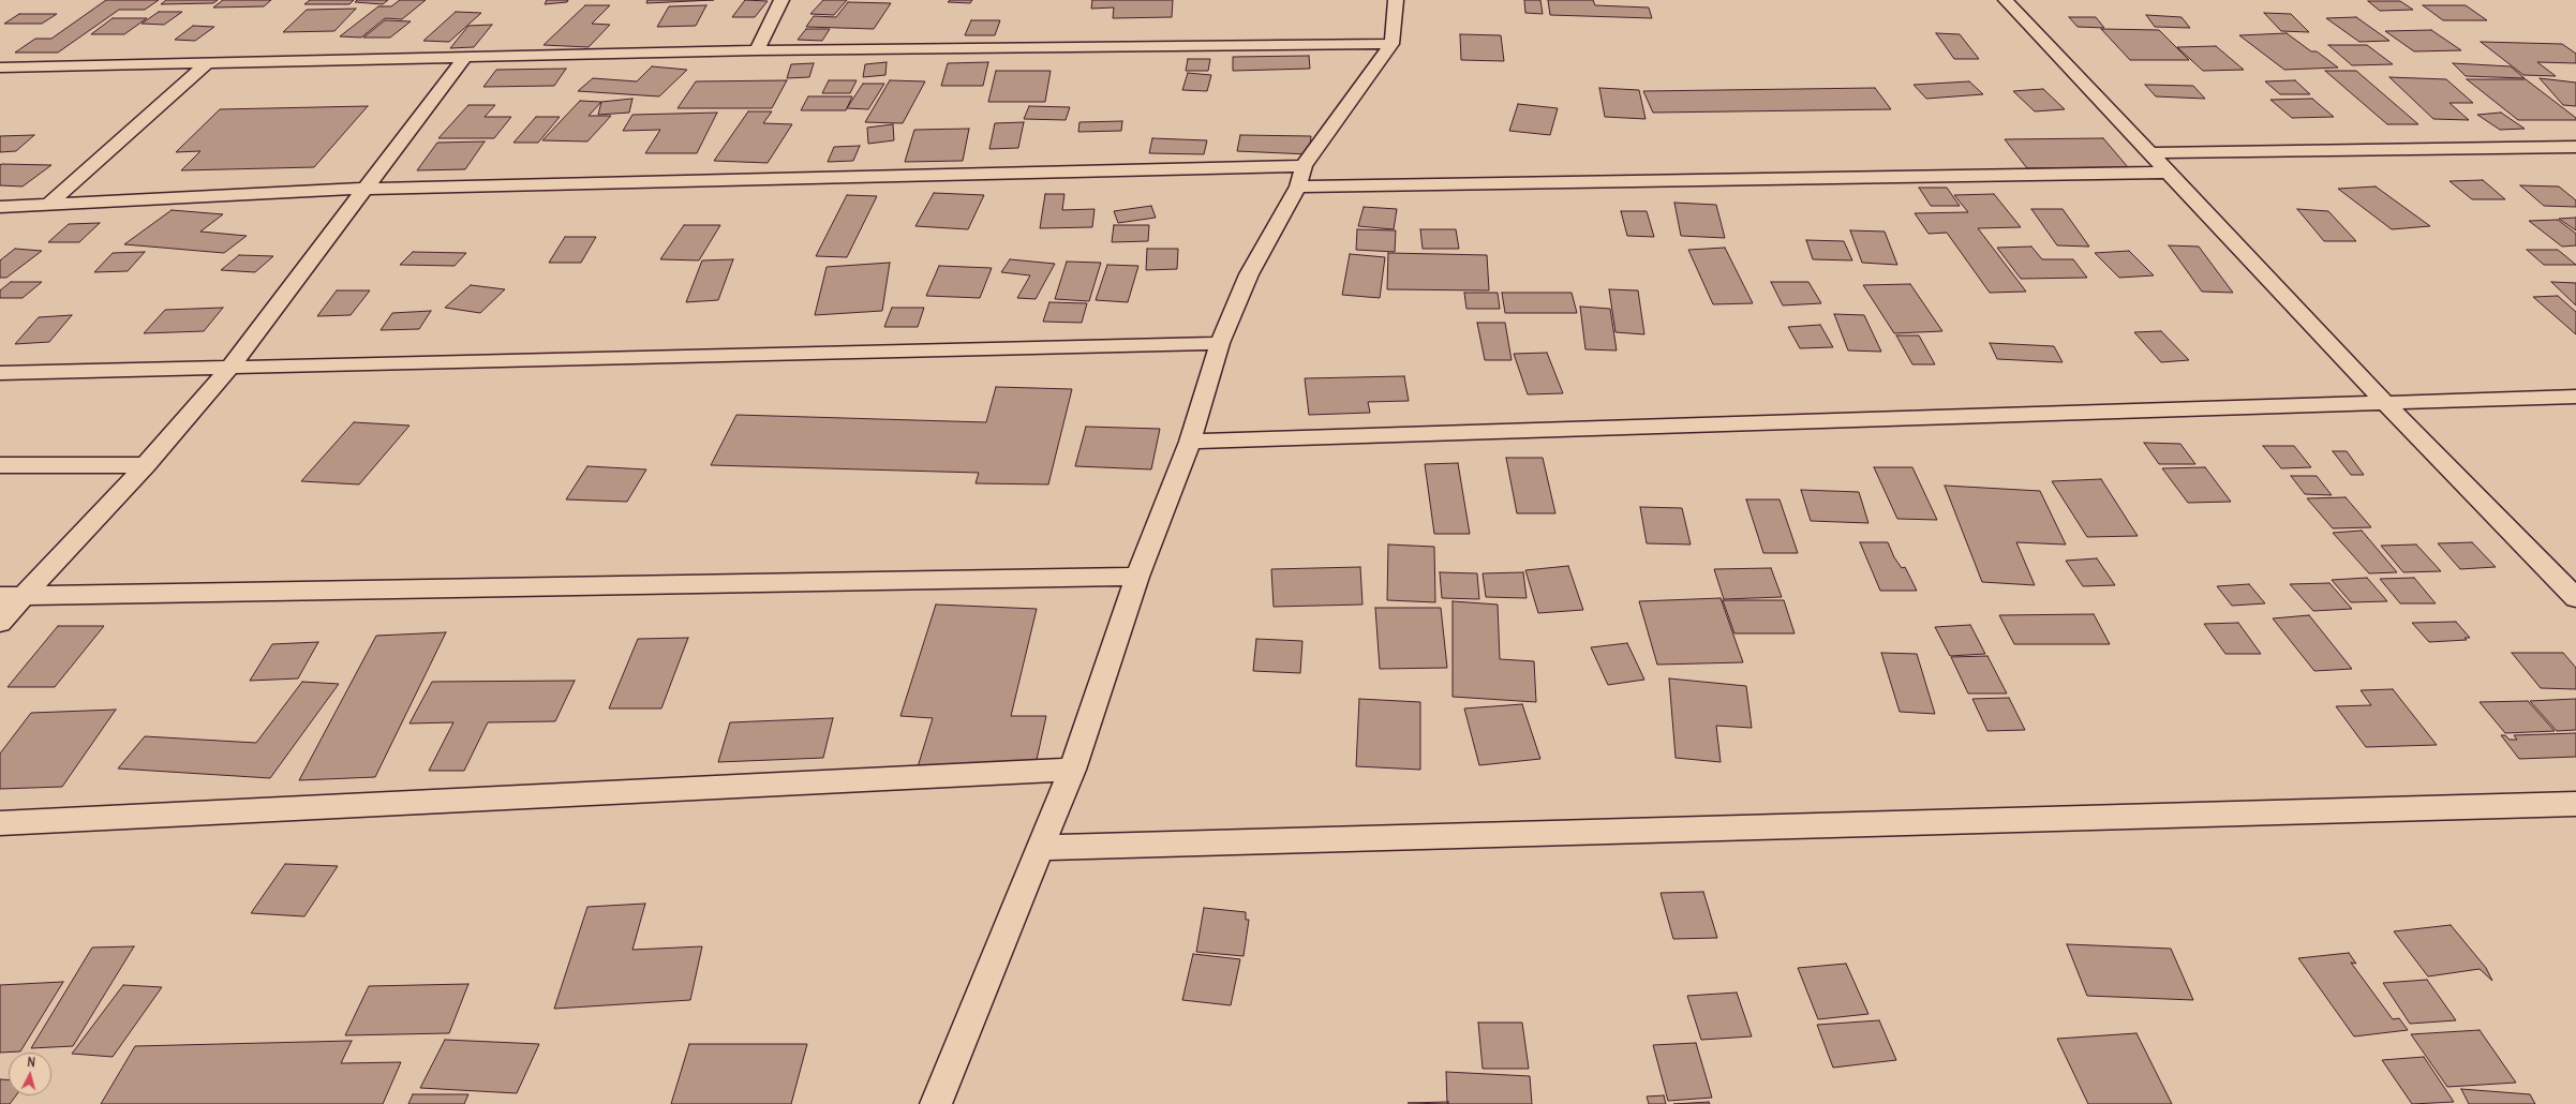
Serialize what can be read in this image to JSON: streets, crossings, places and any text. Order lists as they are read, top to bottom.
{
  "north": "top"
}
